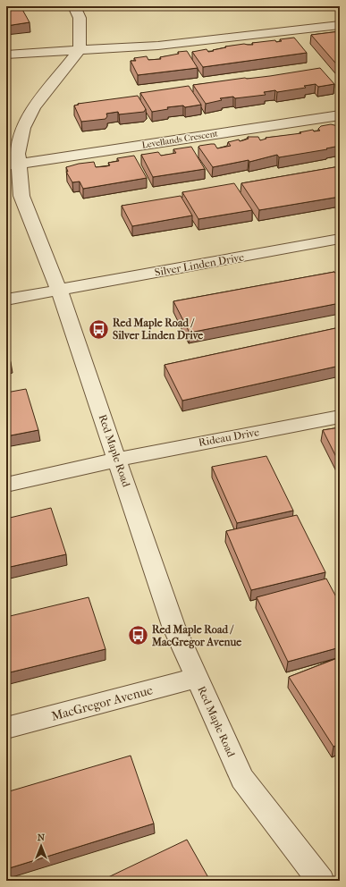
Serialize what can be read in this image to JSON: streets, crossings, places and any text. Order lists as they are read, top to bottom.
{
  "streets": {
    "street": [
      "Levellands Crescent",
      "Silver Linden Drive",
      "Rideau Drive",
      "Red Maple Road",
      "MacGregor Avenue"
    ]
  },
  "crossings": [
    ["Levellands Crescent", "Red Maple Road"],
    ["Silver Linden Drive", "Red Maple Road"],
    ["Rideau Drive", "Red Maple Road"],
    ["Red Maple Road", "MacGregor Avenue"]
  ],
  "places": {
    "bus stop": ["Red Maple Road / Silver Linden Drive", "Red Maple Road / MacGregor Avenue"]
  },
  "north": "top"
}
